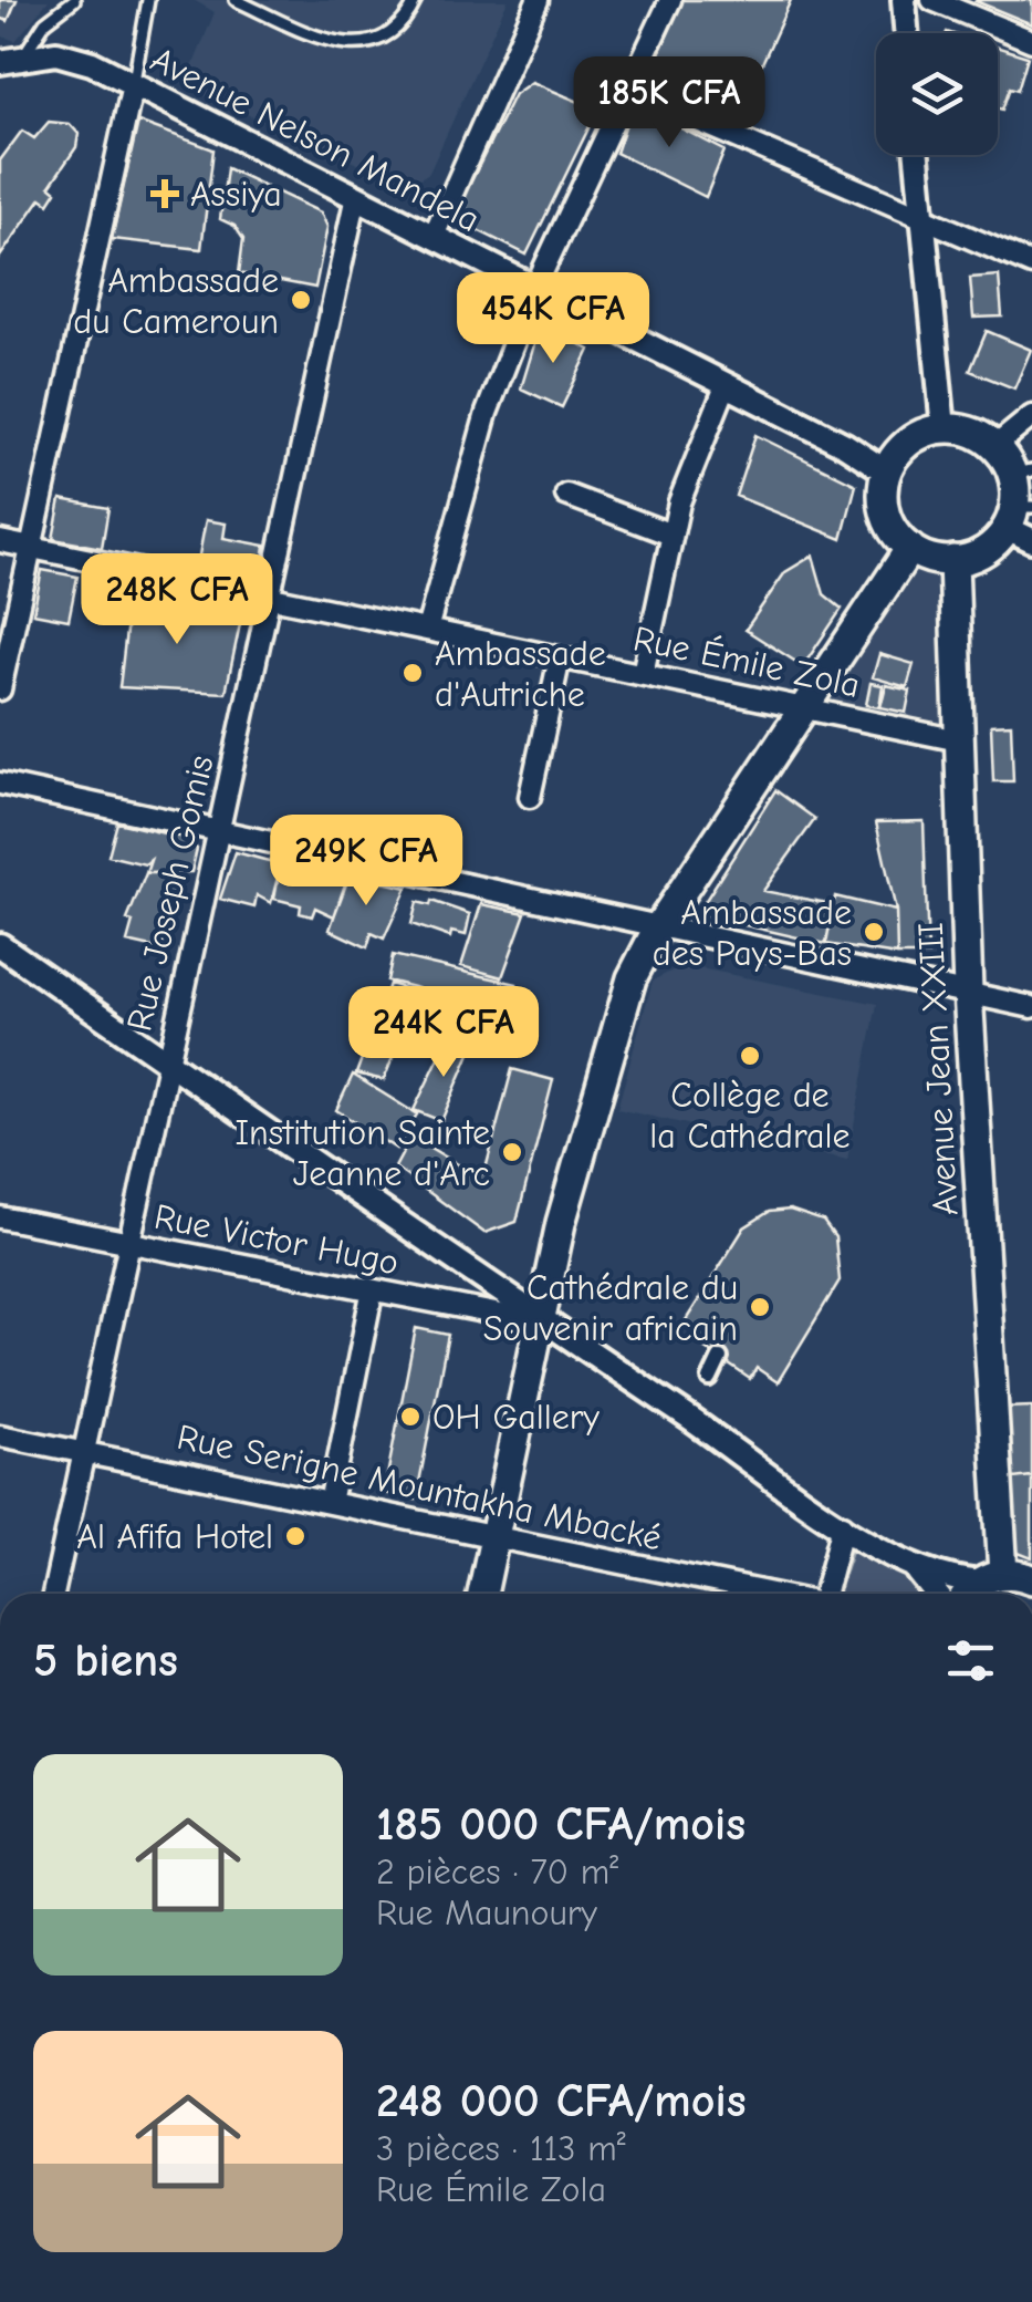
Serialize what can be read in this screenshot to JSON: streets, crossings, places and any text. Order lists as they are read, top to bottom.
{
  "streets": {
    "main road": ["Avenue Jean XXIII"],
    "street": [
      "Avenue Nelson Mandela",
      "Rue Émile Zola",
      "Rue Joseph Gomis",
      "Rue Victor Hugo",
      "Rue Serigne Mountakha Mbacké"
    ]
  },
  "crossings": [
    ["Avenue Nelson Mandela", "Rue Joseph Gomis"],
    ["Avenue Nelson Mandela", "Avenue Jean XXIII"],
    ["Rue Émile Zola", "Rue Joseph Gomis"],
    ["Rue Émile Zola", "Avenue Jean XXIII"],
    ["Rue Joseph Gomis", "Rue Victor Hugo"],
    ["Rue Joseph Gomis", "Rue Serigne Mountakha Mbacké"]
  ],
  "places": {
    "health": ["Assiya"],
    "other": [
      "Ambassade du Cameroun",
      "Ambassade d'Autriche",
      "Ambassade des Pays-Bas",
      "Collège de la Cathédrale",
      "Institution Sainte Jeanne d'Arc",
      "Cathédrale du Souvenir africain",
      "OH Gallery",
      "Al Afifa Hotel"
    ]
  },
  "page": {
    "price": [
      "185K CFA",
      "454K CFA",
      "248K CFA",
      "249K CFA",
      "244K CFA"
    ],
    "heading": "5 biens",
    "list": [
      {
        "name": "185 000 CFA/mois",
        "note": "2 pièces · 70 m² · Rue Maunoury"
      },
      {
        "name": "248 000 CFA/mois",
        "note": "3 pièces · 113 m² · Rue Émile Zola"
      }
    ]
  }
}
